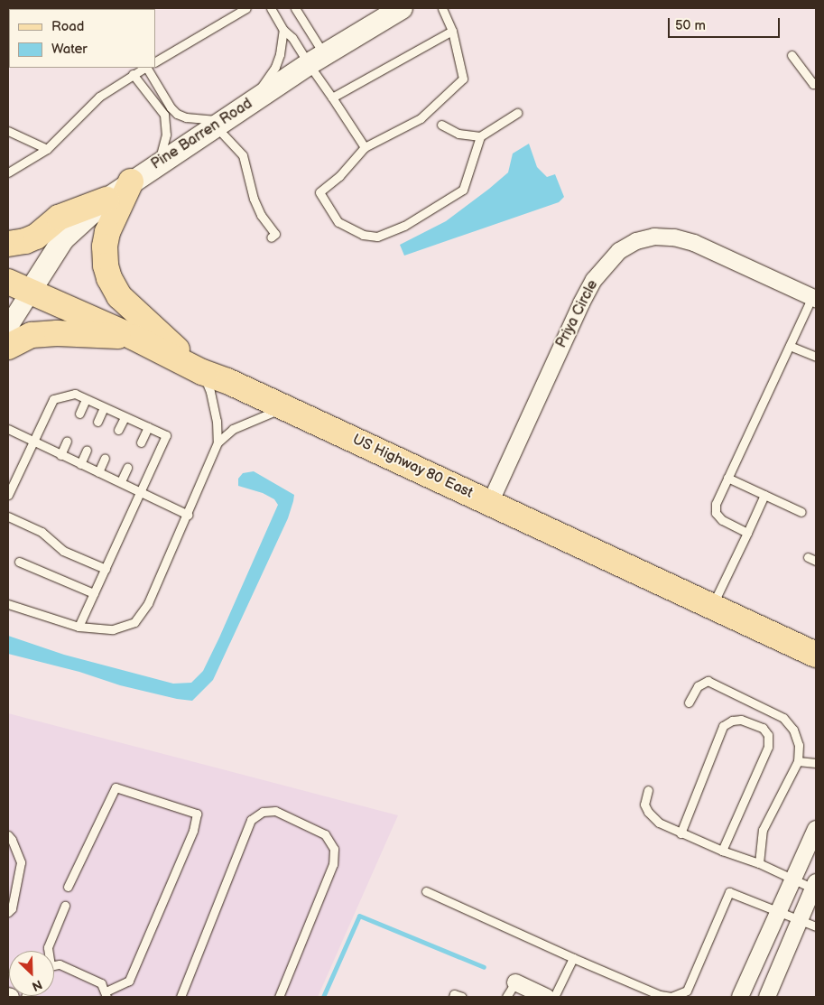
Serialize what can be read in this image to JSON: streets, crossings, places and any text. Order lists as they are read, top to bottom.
{
  "streets": {
    "main road": ["Pine Barren Road", "US Highway 80 East"],
    "street": ["Priya Circle"]
  },
  "crossings": [
    ["Pine Barren Road", "US Highway 80 East"],
    ["Priya Circle", "US Highway 80 East"]
  ],
  "legend": ["Road", "Water"],
  "scale_bar": "50 m",
  "north": "bottom right"
}
